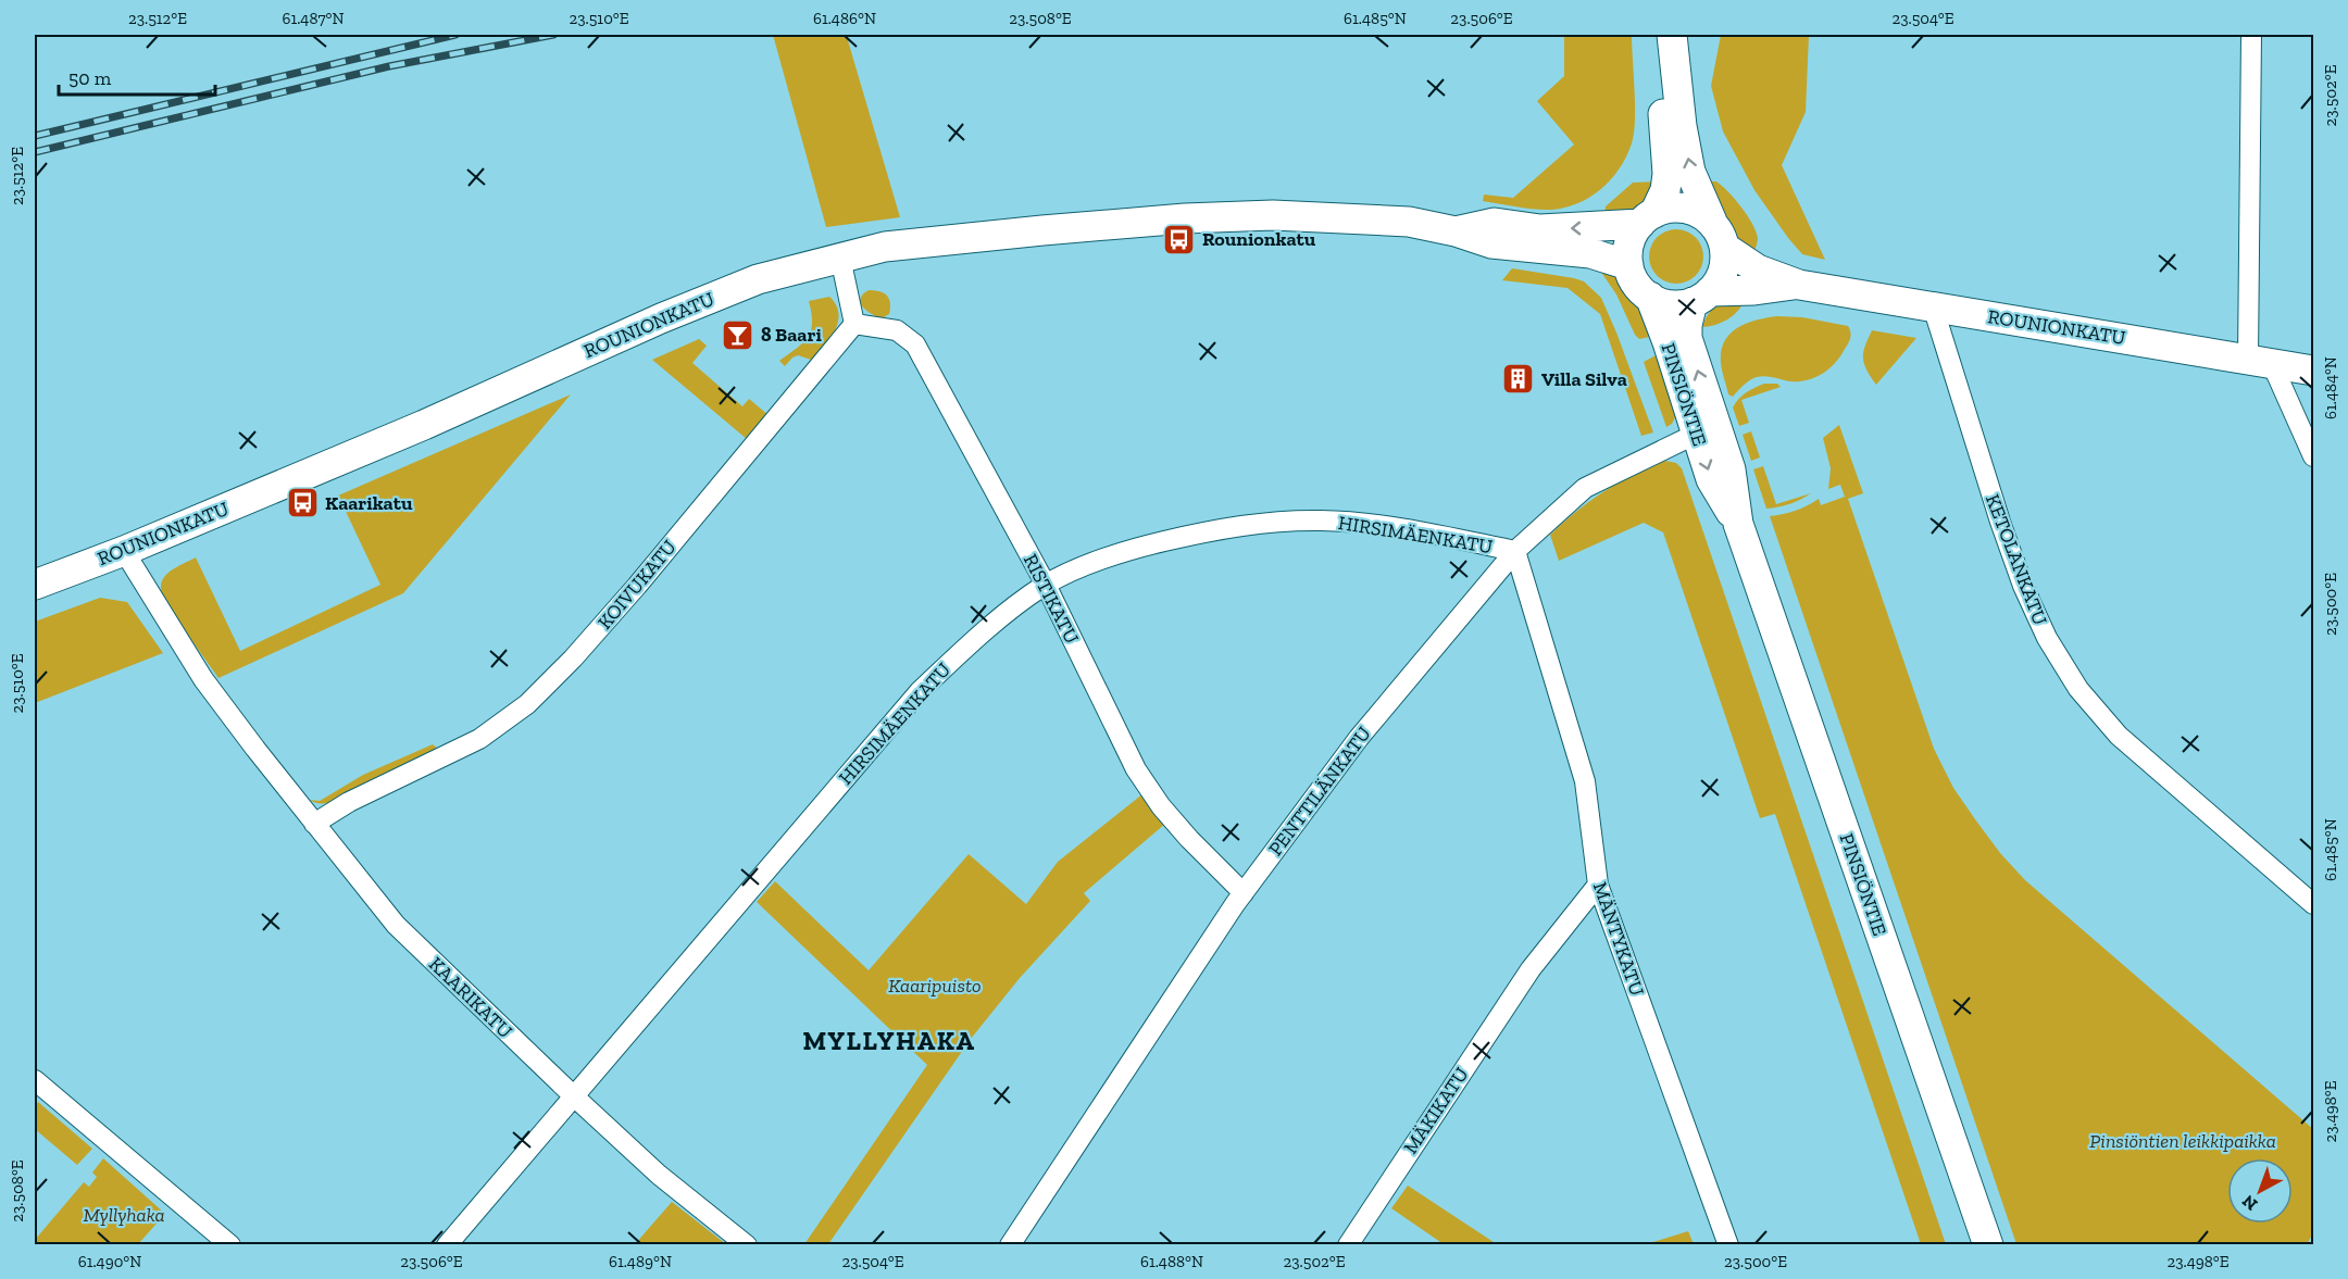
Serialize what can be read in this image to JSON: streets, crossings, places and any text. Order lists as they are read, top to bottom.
{
  "streets": {
    "main road": ["ROUNIONKATU", "PINSIÖNTIE"],
    "street": [
      "HIRSIMÄENKATU",
      "KETOLANKATU",
      "KOIVUKATU",
      "RISTIKATU",
      "PENTTILÄNKATU",
      "MÄNTYKATU",
      "KAARIKATU",
      "MÄKIKATU"
    ]
  },
  "crossings": [
    ["ROUNIONKATU", "PINSIÖNTIE"],
    ["ROUNIONKATU", "KETOLANKATU"],
    ["ROUNIONKATU", "KAARIKATU"],
    ["PINSIÖNTIE", "PENTTILÄNKATU"],
    ["HIRSIMÄENKATU", "RISTIKATU"],
    ["HIRSIMÄENKATU", "PENTTILÄNKATU"],
    ["HIRSIMÄENKATU", "MÄNTYKATU"],
    ["HIRSIMÄENKATU", "KAARIKATU"],
    ["KOIVUKATU", "RISTIKATU"],
    ["KOIVUKATU", "KAARIKATU"],
    ["RISTIKATU", "PENTTILÄNKATU"],
    ["PENTTILÄNKATU", "MÄNTYKATU"],
    ["MÄNTYKATU", "MÄKIKATU"]
  ],
  "districts": ["MYLLYHAKA"],
  "parks": ["Kaaripuisto", "Pinsiöntien leikkipaikka", "Myllyhaka"],
  "places": {
    "bus stop": ["Rounionkatu", "Kaarikatu"],
    "bar": ["8 Baari"],
    "building": ["Villa Silva"]
  },
  "scale_bar": "50 m",
  "north": "bottom left",
  "coordinates": [
    "23.512°E",
    "61.487°N",
    "23.510°E",
    "61.486°N",
    "23.508°E",
    "61.485°N",
    "23.506°E",
    "23.504°E",
    "23.502°E",
    "61.484°N",
    "23.500°E",
    "23.498°E",
    "61.490°N",
    "61.489°N",
    "61.488°N"
  ]
}
